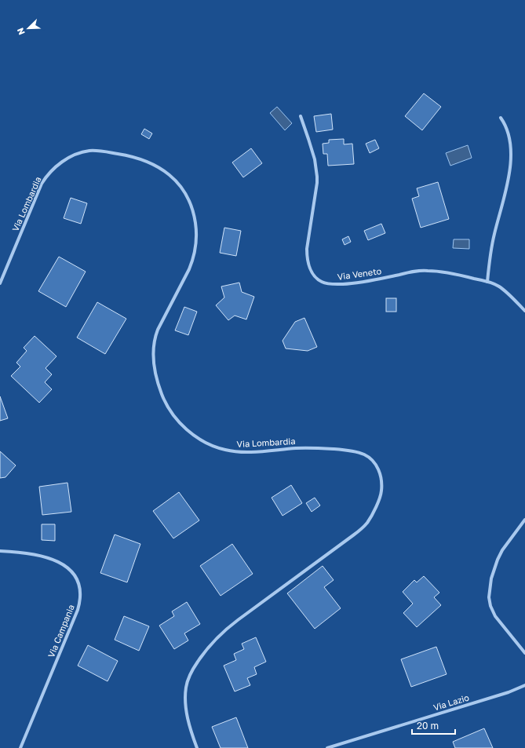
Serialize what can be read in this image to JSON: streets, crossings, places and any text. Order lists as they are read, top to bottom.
{
  "streets": {
    "street": [
      "Via Lombardia",
      "Via Veneto",
      "Via Campania",
      "Via Lazio"
    ]
  },
  "scale_bar": "20 m",
  "north": "bottom left"
}
